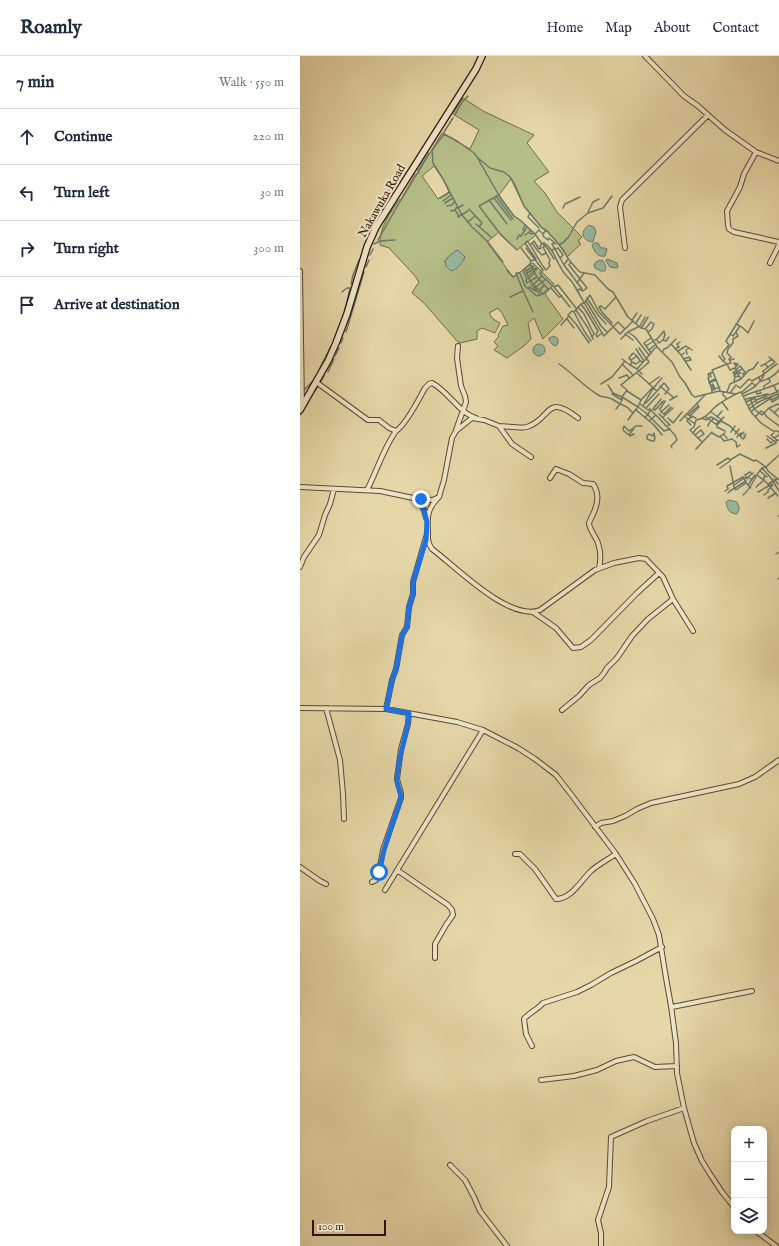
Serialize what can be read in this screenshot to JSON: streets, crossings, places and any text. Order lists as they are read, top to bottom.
{
  "streets": {
    "main road": ["Nakawuka Road"]
  },
  "scale_bar": "100 m",
  "page": {
    "header": "Roamly",
    "nav": [
      "Home",
      "Map",
      "About",
      "Contact"
    ],
    "heading": ["7 min", "Walk · 550 m"],
    "list": [
      ["Continue", "220 m"],
      ["Turn left", "30 m"],
      ["Turn right", "300 m"],
      "Arrive at destination"
    ],
    "map_buttons": ["+", "−"],
    "scale": "100 m"
  }
}
